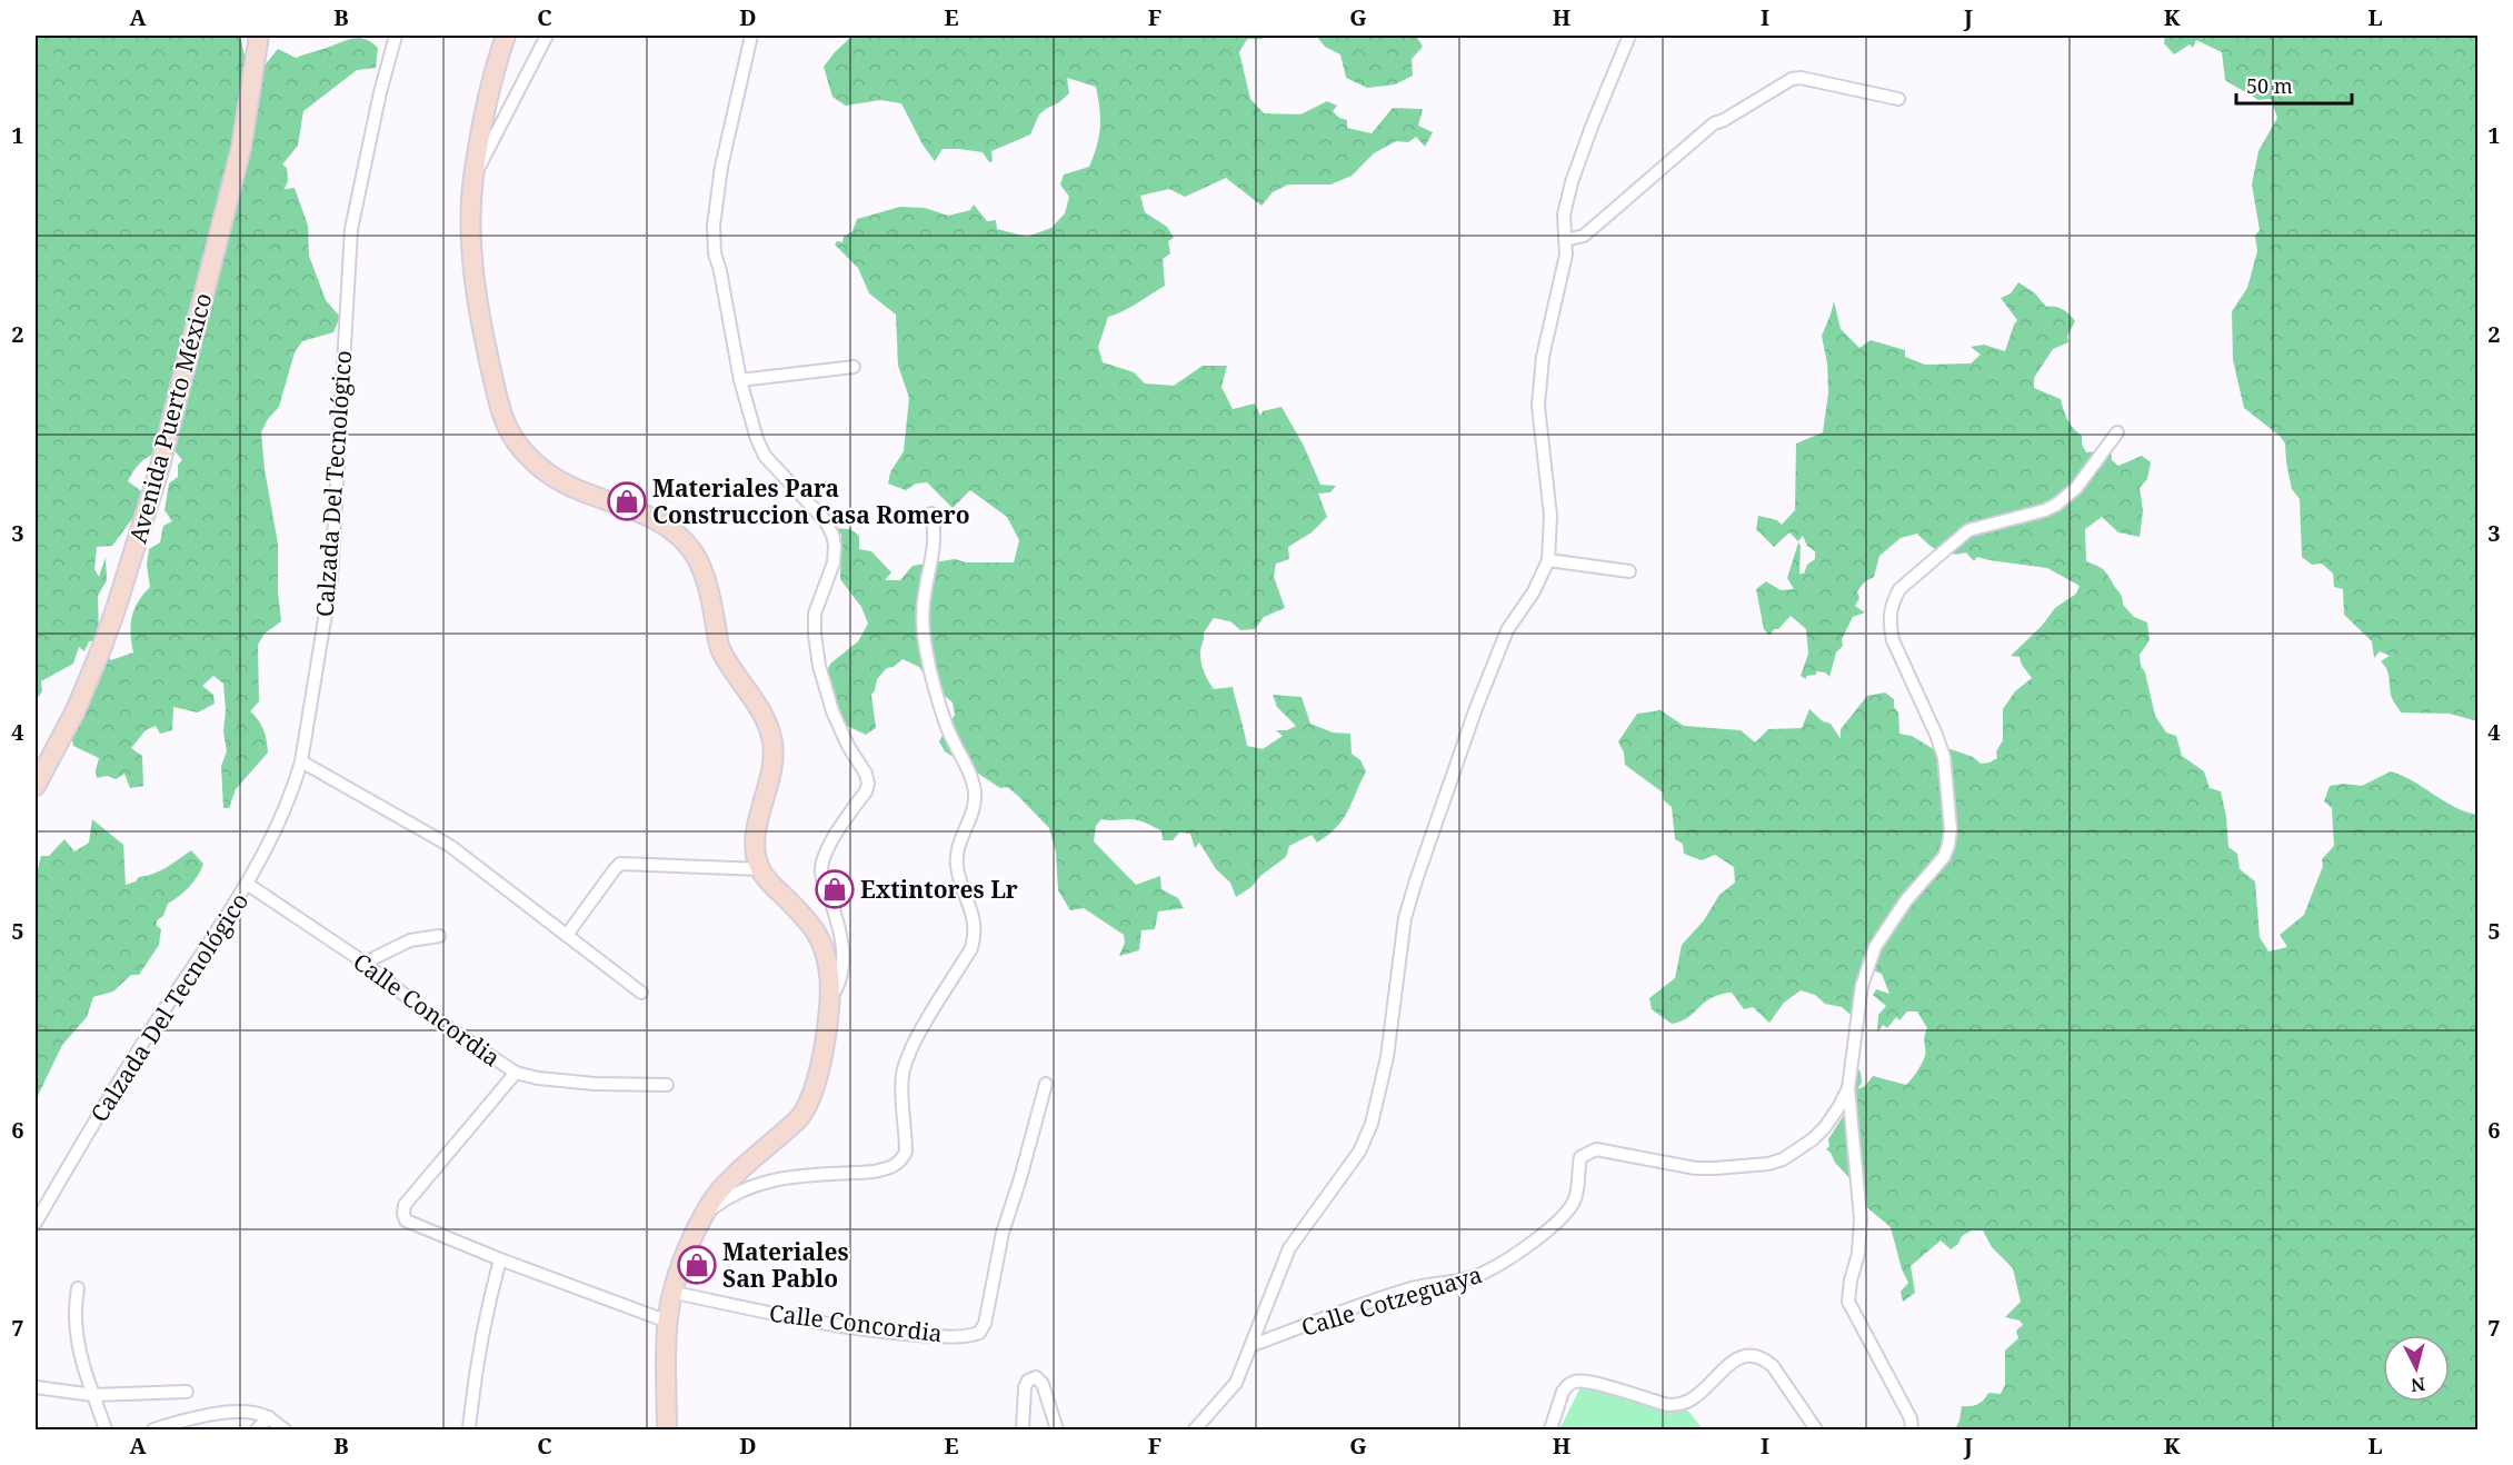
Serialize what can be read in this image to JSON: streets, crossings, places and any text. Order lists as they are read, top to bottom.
{
  "streets": {
    "main road": ["Avenida Puerto México"],
    "street": ["Calzada Del Tecnológico", "Calle Concordia", "Calle Cotzeguaya"]
  },
  "crossings": [
    ["Calzada Del Tecnológico", "Calle Concordia"]
  ],
  "places": {
    "shop": ["Materiales Para Construccion Casa Romero", "Extintores Lr", "Materiales San Pablo"]
  },
  "scale_bar": "50 m",
  "north": "bottom",
  "grid": {
    "columns": [
      "A",
      "B",
      "C",
      "D",
      "E",
      "F",
      "G",
      "H",
      "I",
      "J",
      "K",
      "L"
    ],
    "rows": [
      "1",
      "2",
      "3",
      "4",
      "5",
      "6",
      "7"
    ]
  }
}
